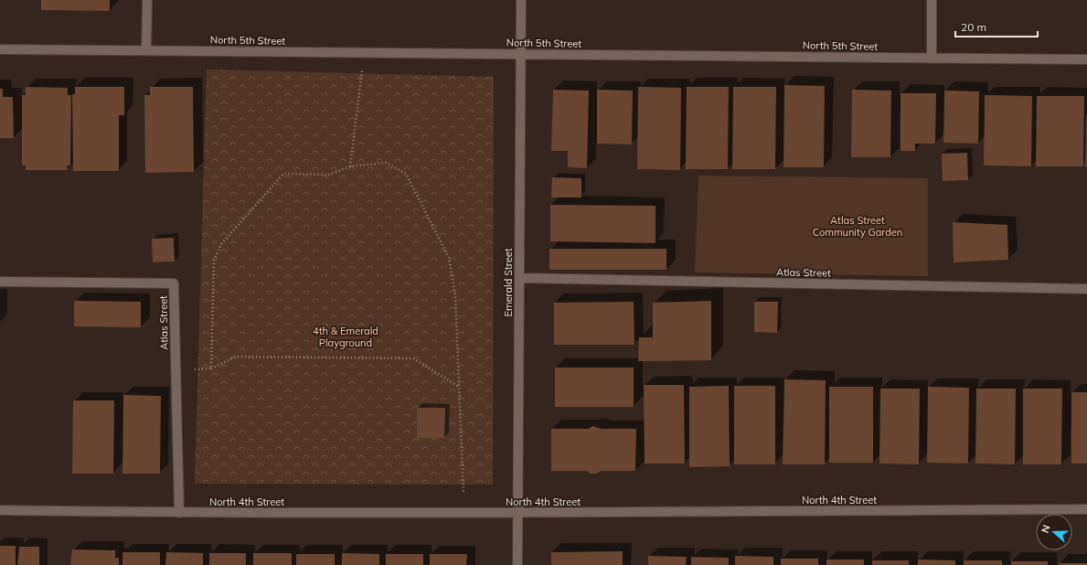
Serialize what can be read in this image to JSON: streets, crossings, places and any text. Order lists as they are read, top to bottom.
{
  "streets": {
    "street": [
      "North 5th Street",
      "Atlas Street",
      "Emerald Street",
      "North 4th Street"
    ]
  },
  "crossings": [
    ["North 5th Street", "Emerald Street"],
    ["Atlas Street", "Emerald Street"],
    ["Atlas Street", "North 4th Street"],
    ["Emerald Street", "North 4th Street"]
  ],
  "parks": ["Atlas Street Community Garden", "4th & Emerald Playground"],
  "scale_bar": "20 m",
  "north": "left"
}
